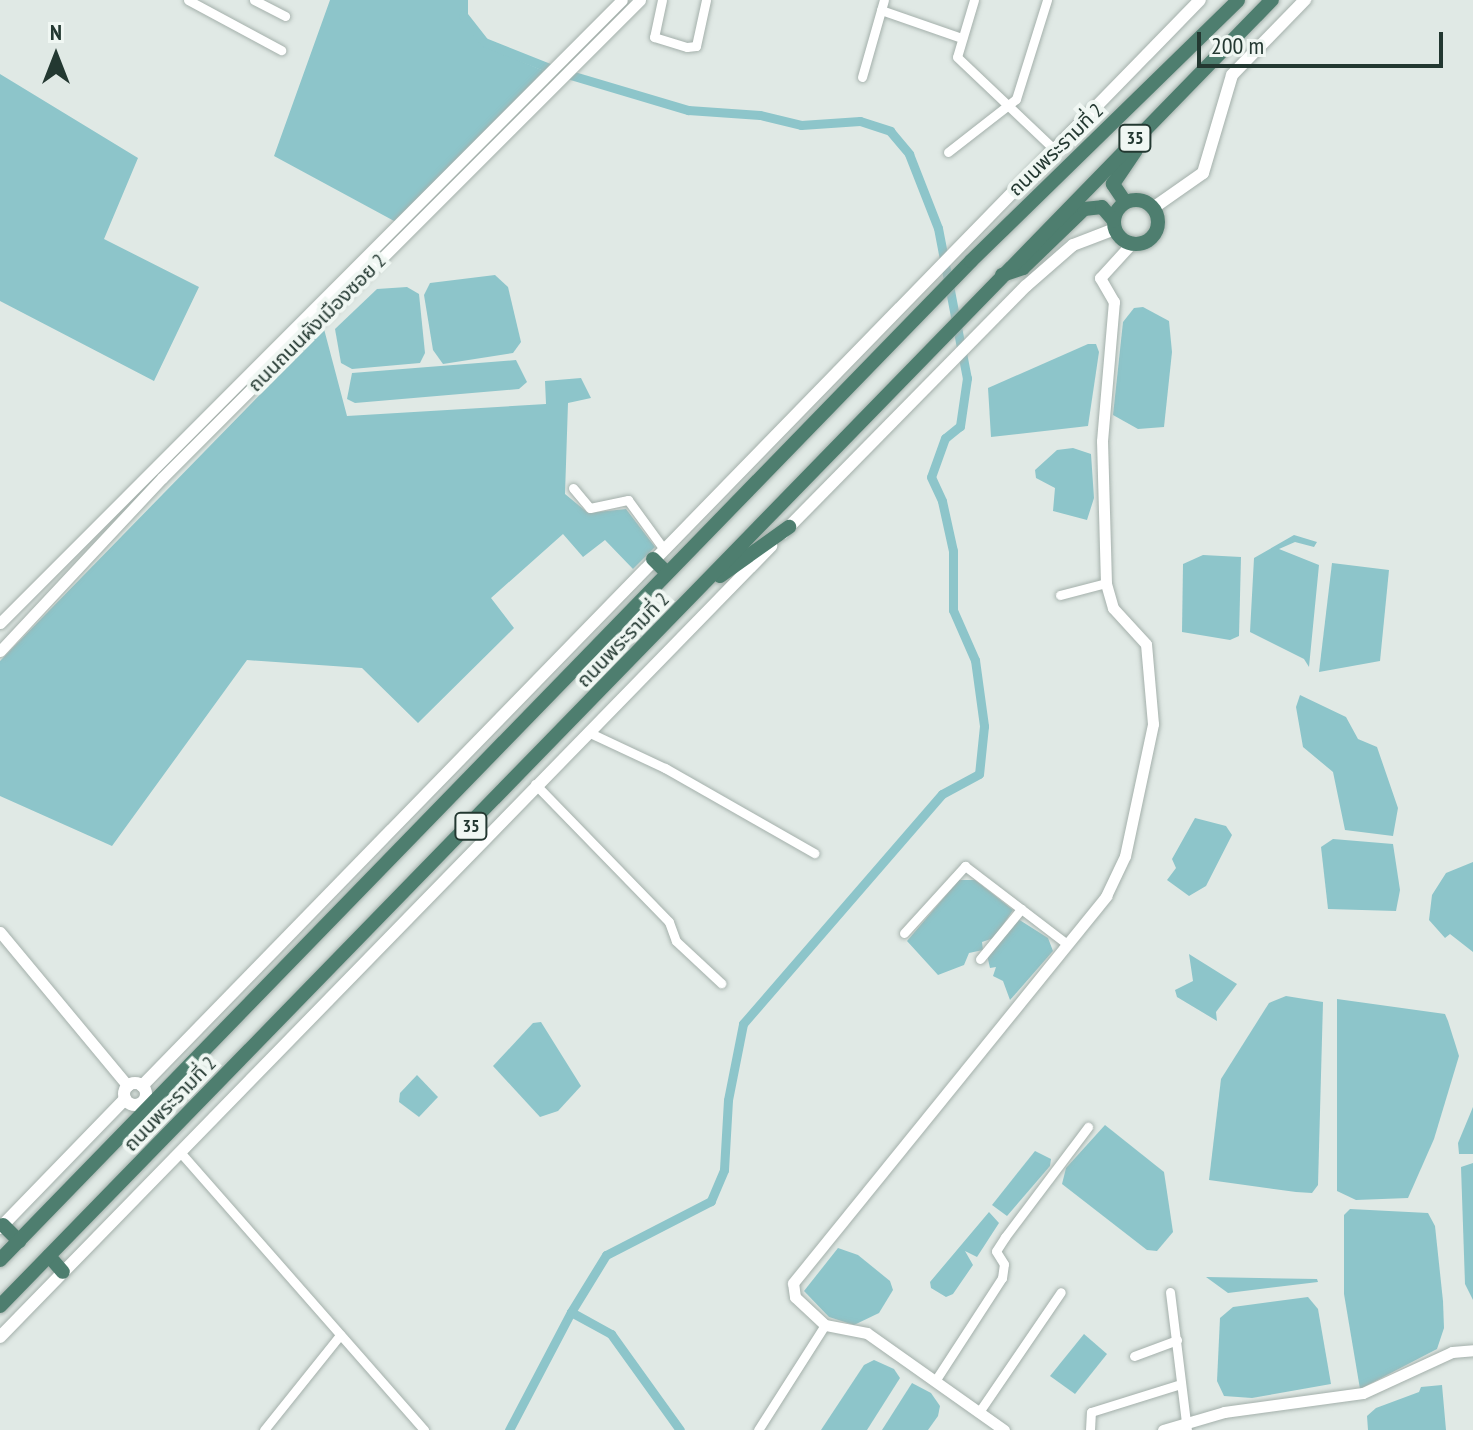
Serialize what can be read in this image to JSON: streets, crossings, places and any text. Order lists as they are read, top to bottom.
{
  "streets": {
    "highway": ["35", "ถนนพระรามที่ 2"],
    "street": ["ถนนถนนผังเมืองซอย 2"]
  },
  "scale_bar": "200 m",
  "north": "top"
}
